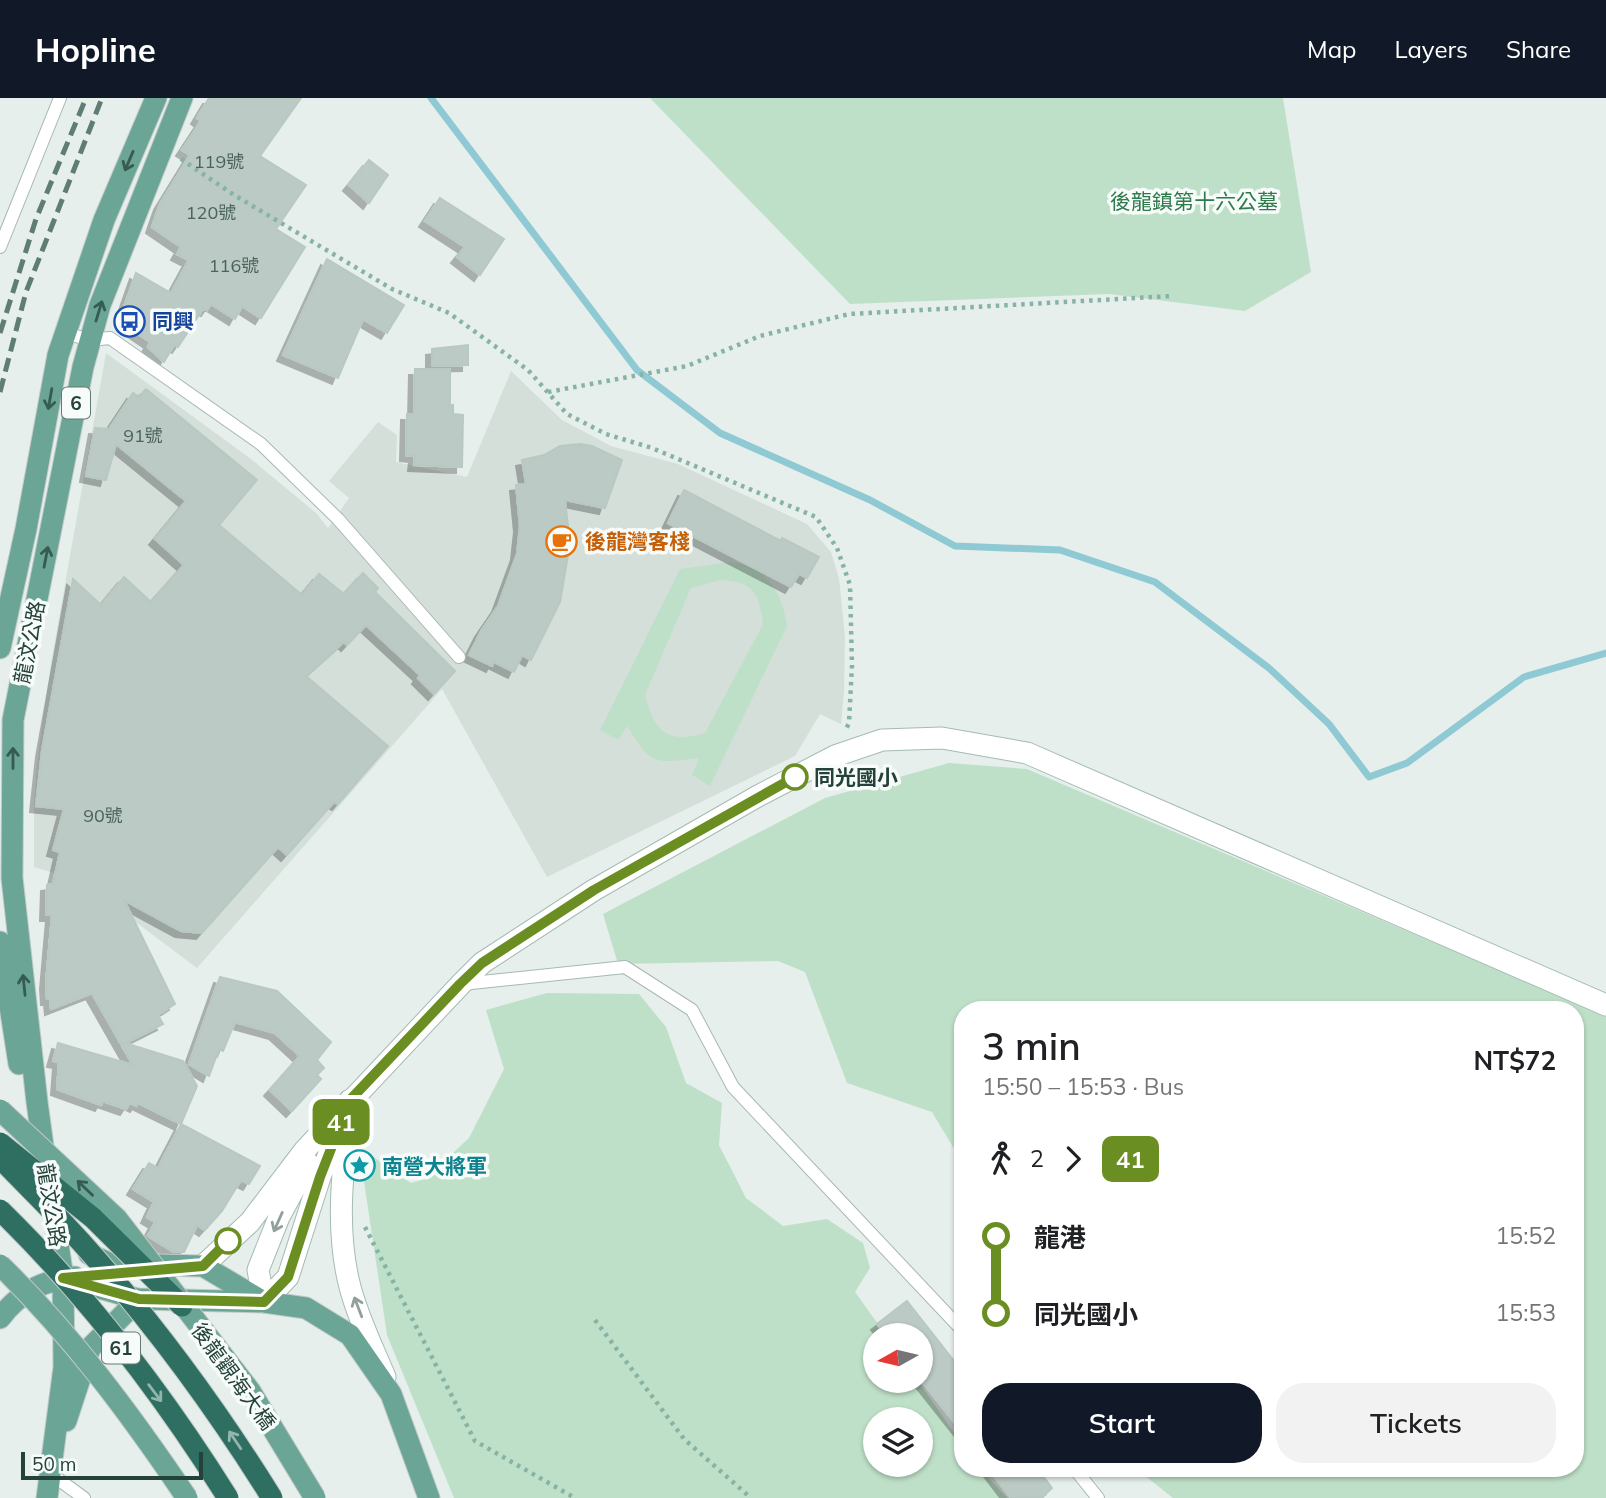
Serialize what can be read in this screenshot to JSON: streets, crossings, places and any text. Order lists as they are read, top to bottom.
{
  "streets": {
    "highway": ["61"],
    "main road": ["6", "龍汶公路", "後龍觀海大橋"]
  },
  "parks": ["後龍鎮第十六公墓"],
  "places": {
    "bus stop": ["同興"],
    "cafe": ["後龍灣客棧"],
    "other": ["同光國小"],
    "place": ["南營大將軍"]
  },
  "lines": ["bus line 41"],
  "house_numbers": [
    "119號",
    "120號",
    "116號",
    "91號",
    "90號"
  ],
  "scale_bar": "50 m",
  "north": "left",
  "page": {
    "header": "Hopline",
    "nav": ["Map", "Layers", "Share"],
    "on_map": "41",
    "heading": ["3 min", "15:50 – 15:53 · Bus", "NT$72"],
    "legs": ["2", "41"],
    "list": [
      {
        "name": "龍港",
        "value": "15:52"
      },
      {
        "name": "同光國小",
        "value": "15:53"
      }
    ],
    "buttons": ["Start", "Tickets"],
    "scale": "50 m"
  }
}
